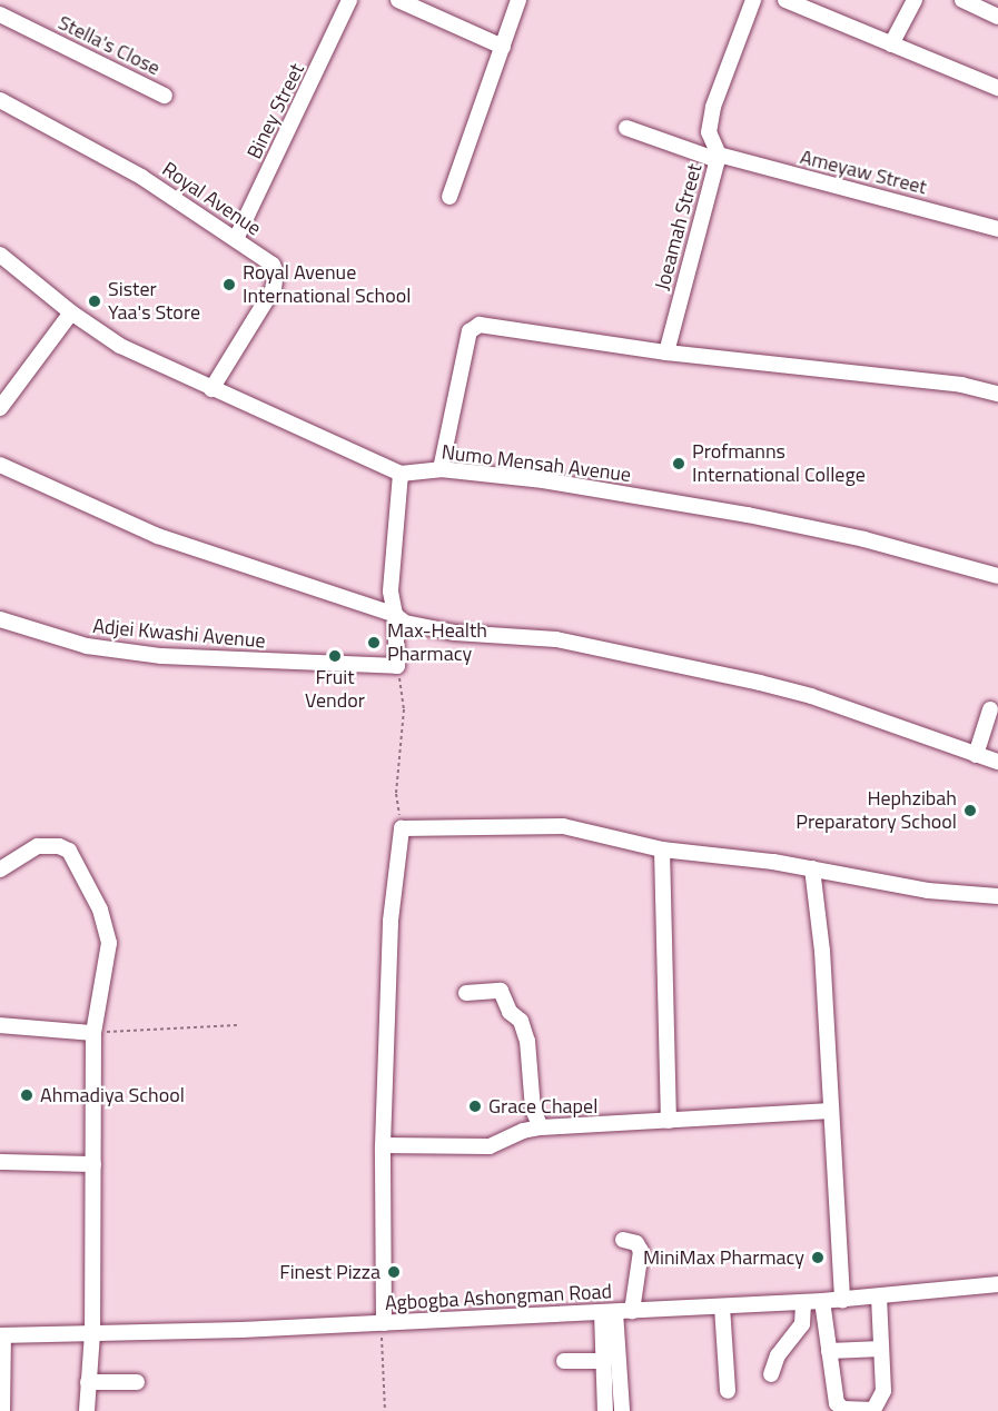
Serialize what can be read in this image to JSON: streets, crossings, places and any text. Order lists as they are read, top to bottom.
{
  "streets": {
    "street": [
      "Stella's Close",
      "Biney Street",
      "Ameyaw Street",
      "Royal Avenue",
      "Joeamah Street",
      "Numo Mensah Avenue",
      "Adjei Kwashi Avenue",
      "Agbogba Ashongman Road"
    ]
  },
  "crossings": [
    ["Biney Street", "Royal Avenue"],
    ["Ameyaw Street", "Joeamah Street"]
  ],
  "places": [
    "Royal Avenue International School",
    "Sister Yaa's Store",
    "Profmanns International College",
    "Max-Health Pharmacy",
    "Fruit Vendor",
    "Hephzibah Preparatory School",
    "Ahmadiya School",
    "Grace Chapel",
    "MiniMax Pharmacy",
    "Finest Pizza"
  ]
}
